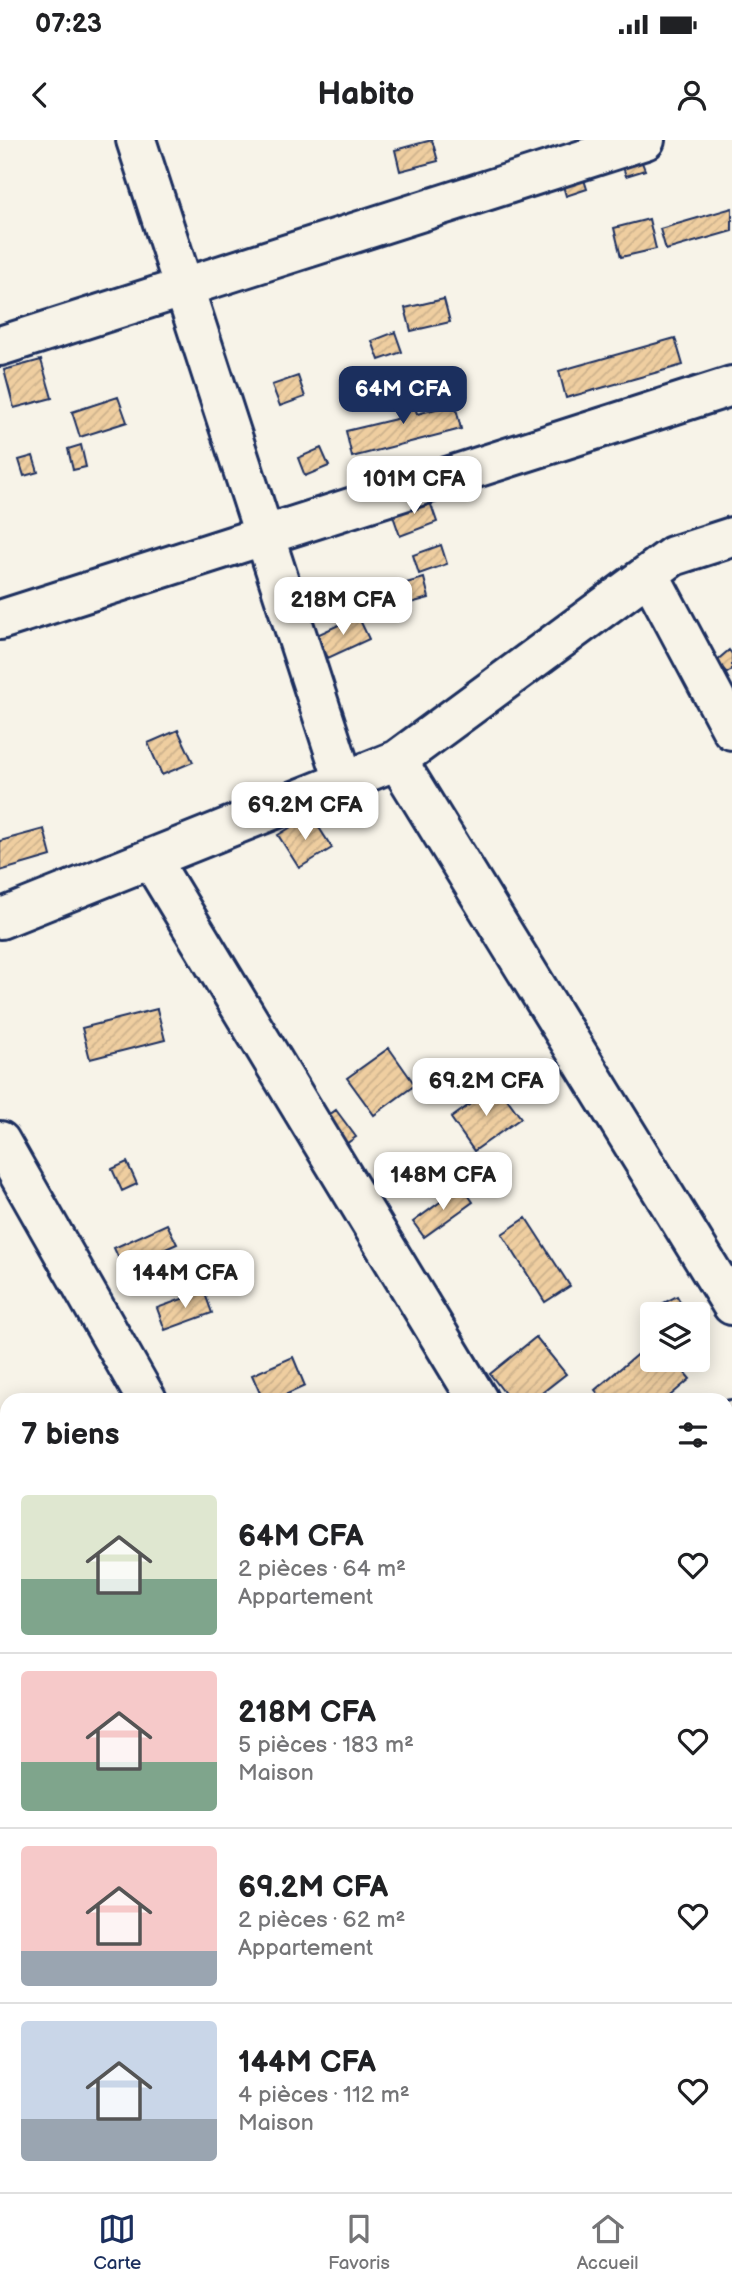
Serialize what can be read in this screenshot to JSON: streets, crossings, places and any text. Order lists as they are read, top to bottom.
{
  "page": {
    "status": "07:23",
    "header": "Habito",
    "price": [
      "64M CFA",
      "101M CFA",
      "218M CFA",
      "69.2M CFA",
      "69.2M CFA",
      "148M CFA",
      "144M CFA"
    ],
    "heading": "7 biens",
    "list": [
      {
        "name": "64M CFA",
        "note": "2 pièces · 64 m² · Appartement"
      },
      {
        "name": "218M CFA",
        "note": "5 pièces · 183 m² · Maison"
      },
      {
        "name": "69.2M CFA",
        "note": "2 pièces · 62 m² · Appartement"
      },
      {
        "name": "144M CFA",
        "note": "4 pièces · 112 m² · Maison"
      }
    ],
    "tabs": ["Carte", "Favoris", "Accueil"]
  }
}
